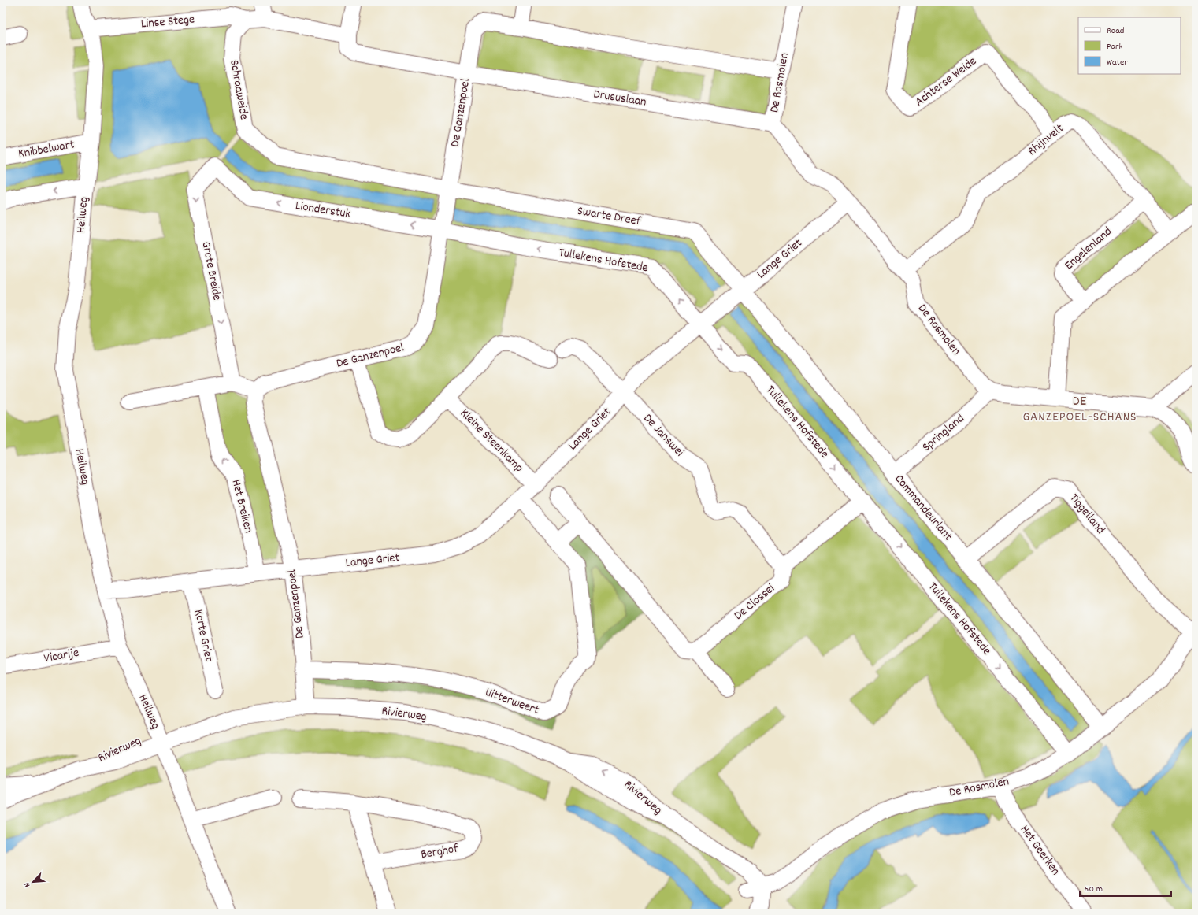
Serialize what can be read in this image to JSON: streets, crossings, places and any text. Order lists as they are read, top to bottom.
{
  "streets": {
    "street": [
      "Linse Stege",
      "Achterse Weide",
      "De Rosmolen",
      "Schraaweide",
      "Drususlaan",
      "De Ganzenpoel",
      "Rhijnvelt",
      "Knibbelwart",
      "Lionderstuk",
      "Heilweg",
      "Swarte Dreef",
      "Engelenland",
      "Lange Griet",
      "Tullekens Hofstede",
      "Grote Breide",
      "Springland",
      "De Janswei",
      "Kleine Steenkamp",
      "Het Breiken",
      "Commandeurlant",
      "Tiggelland",
      "De Clossei",
      "Korte Griet",
      "Vicarije",
      "Uitterweert",
      "Rivierweg",
      "Het Geerken",
      "Berghof"
    ]
  },
  "crossings": [
    ["Linse Stege", "Schraaweide"],
    ["Linse Stege", "Heilweg"],
    ["Achterse Weide", "Rhijnvelt"],
    ["De Rosmolen", "Drususlaan"],
    ["De Rosmolen", "Rhijnvelt"],
    ["De Rosmolen", "Lange Griet"],
    ["De Rosmolen", "Tullekens Hofstede"],
    ["De Rosmolen", "Springland"],
    ["De Rosmolen", "Commandeurlant"],
    ["De Rosmolen", "Tiggelland"],
    ["De Rosmolen", "Rivierweg"],
    ["De Rosmolen", "Het Geerken"],
    ["Schraaweide", "De Ganzenpoel"],
    ["Schraaweide", "Swarte Dreef"],
    ["Drususlaan", "De Ganzenpoel"],
    ["De Ganzenpoel", "Lionderstuk"],
    ["De Ganzenpoel", "Swarte Dreef"],
    ["De Ganzenpoel", "Lange Griet"],
    ["De Ganzenpoel", "Tullekens Hofstede"],
    ["De Ganzenpoel", "Uitterweert"],
    ["De Ganzenpoel", "Rivierweg"],
    ["Rhijnvelt", "Engelenland"],
    ["Knibbelwart", "Heilweg"],
    ["Lionderstuk", "Tullekens Hofstede"],
    ["Lionderstuk", "Grote Breide"],
    ["Heilweg", "Vicarije"],
    ["Heilweg", "Rivierweg"],
    ["Swarte Dreef", "Lange Griet"],
    ["Swarte Dreef", "Commandeurlant"],
    ["Lange Griet", "Tullekens Hofstede"],
    ["Lange Griet", "De Janswei"],
    ["Lange Griet", "Kleine Steenkamp"],
    ["Lange Griet", "Commandeurlant"],
    ["Lange Griet", "Uitterweert"],
    ["Springland", "Commandeurlant"],
    ["De Janswei", "De Clossei"],
    ["Commandeurlant", "Tiggelland"]
  ],
  "one_way": ["Lionderstuk", "Grote Breide", "Het Breiken"],
  "districts": ["DE GANZEPOEL-SCHANS"],
  "legend": ["Road", "Park", "Water"],
  "scale_bar": "50 m",
  "north": "bottom left"
}
